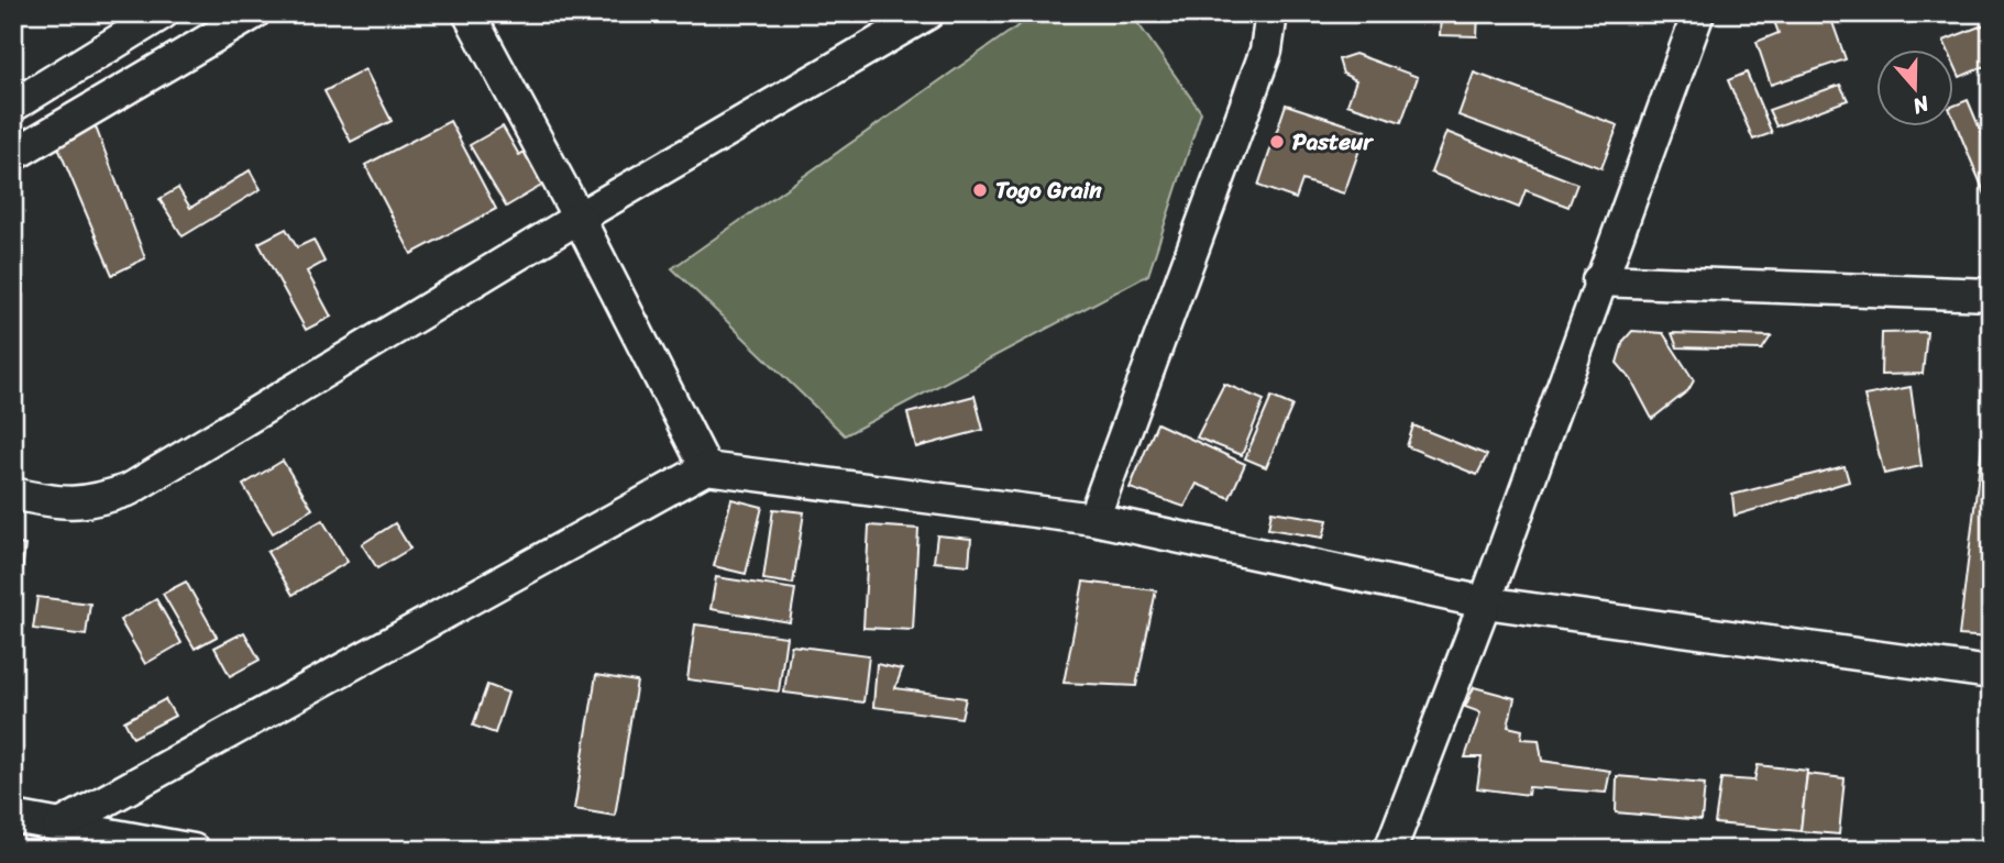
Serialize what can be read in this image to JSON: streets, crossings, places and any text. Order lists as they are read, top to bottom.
{
  "places": ["Pasteur", "Togo Grain"],
  "north": "bottom"
}
